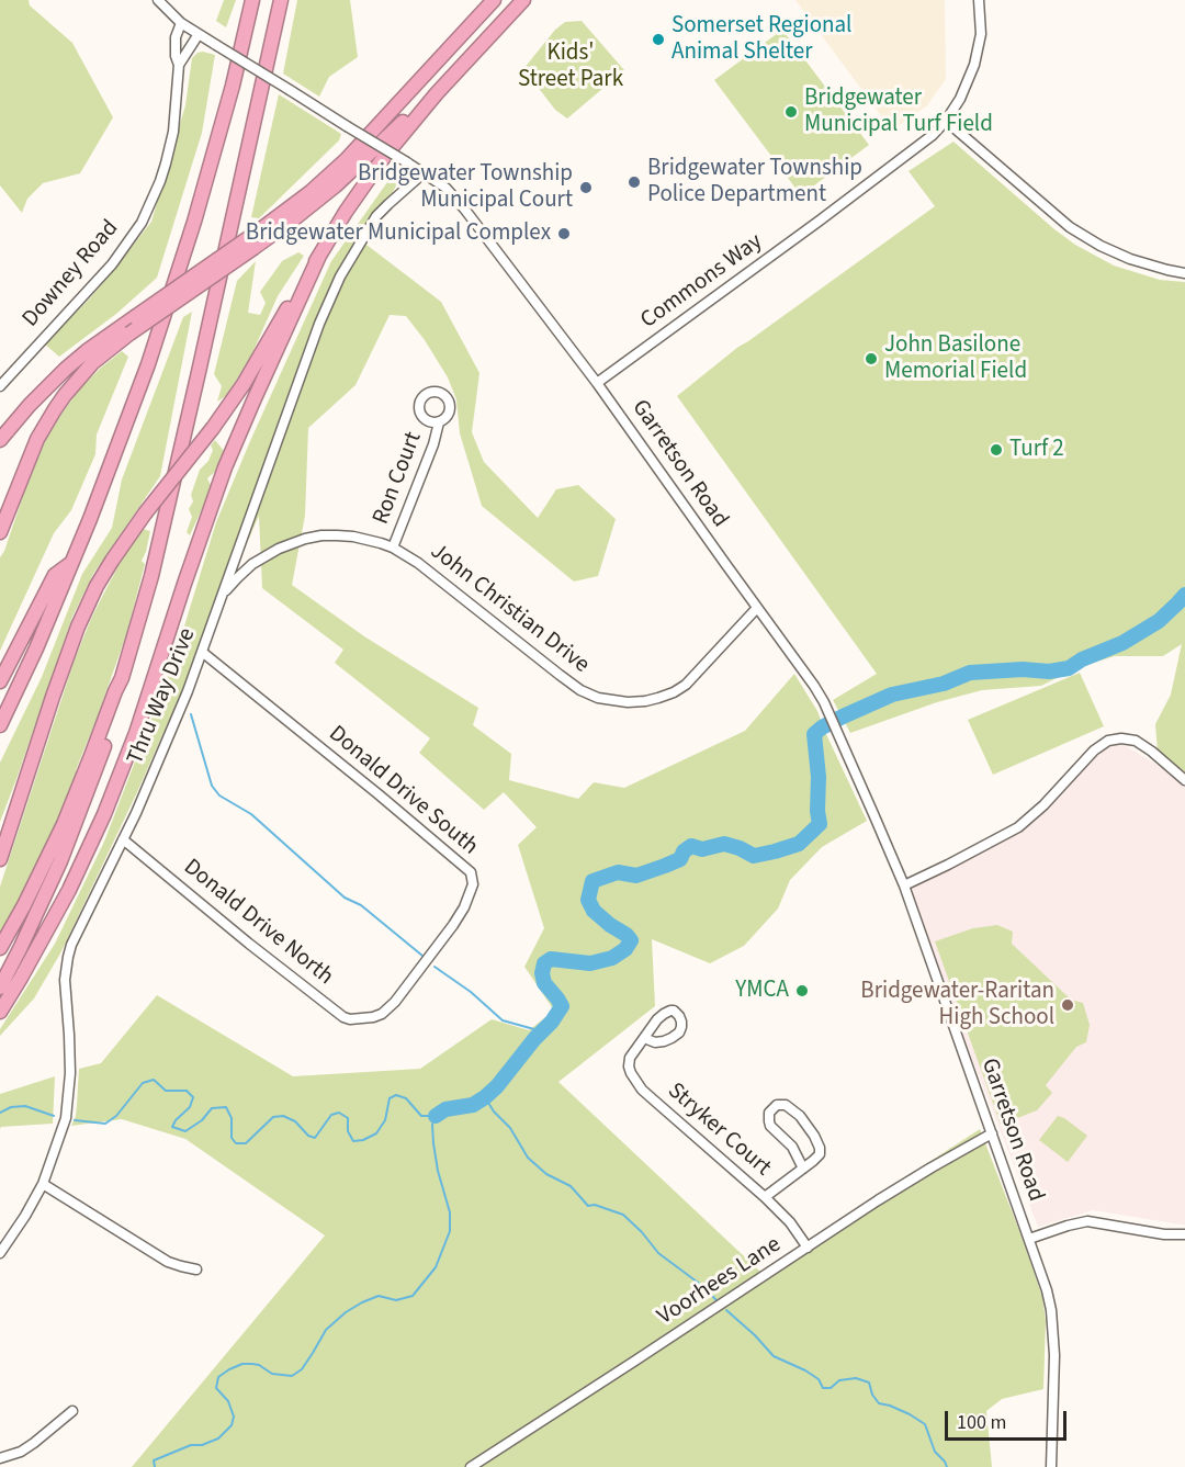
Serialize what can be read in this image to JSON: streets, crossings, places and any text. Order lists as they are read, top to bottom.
{
  "streets": {
    "street": [
      "Downey Road",
      "Commons Way",
      "Garretson Road",
      "Ron Court",
      "John Christian Drive",
      "Thru Way Drive",
      "Donald Drive South",
      "Donald Drive North",
      "Stryker Court",
      "Voorhees Lane"
    ]
  },
  "crossings": [
    ["Downey Road", "Garretson Road"],
    ["Commons Way", "Garretson Road"],
    ["Garretson Road", "John Christian Drive"],
    ["Garretson Road", "Thru Way Drive"],
    ["Garretson Road", "Voorhees Lane"],
    ["Ron Court", "John Christian Drive"],
    ["John Christian Drive", "Thru Way Drive"],
    ["Thru Way Drive", "Donald Drive South"],
    ["Thru Way Drive", "Donald Drive North"],
    ["Donald Drive South", "Donald Drive North"],
    ["Stryker Court", "Voorhees Lane"]
  ],
  "parks": ["Kids' Street Park"],
  "places": [
    "Somerset Regional Animal Shelter",
    "Bridgewater Municipal Turf Field",
    "Bridgewater Township Police Department",
    "Bridgewater Township Municipal Court",
    "Bridgewater Municipal Complex",
    "John Basilone Memorial Field",
    "Turf 2",
    "YMCA",
    "Bridgewater-Raritan High School"
  ],
  "scale_bar": "100 m"
}
